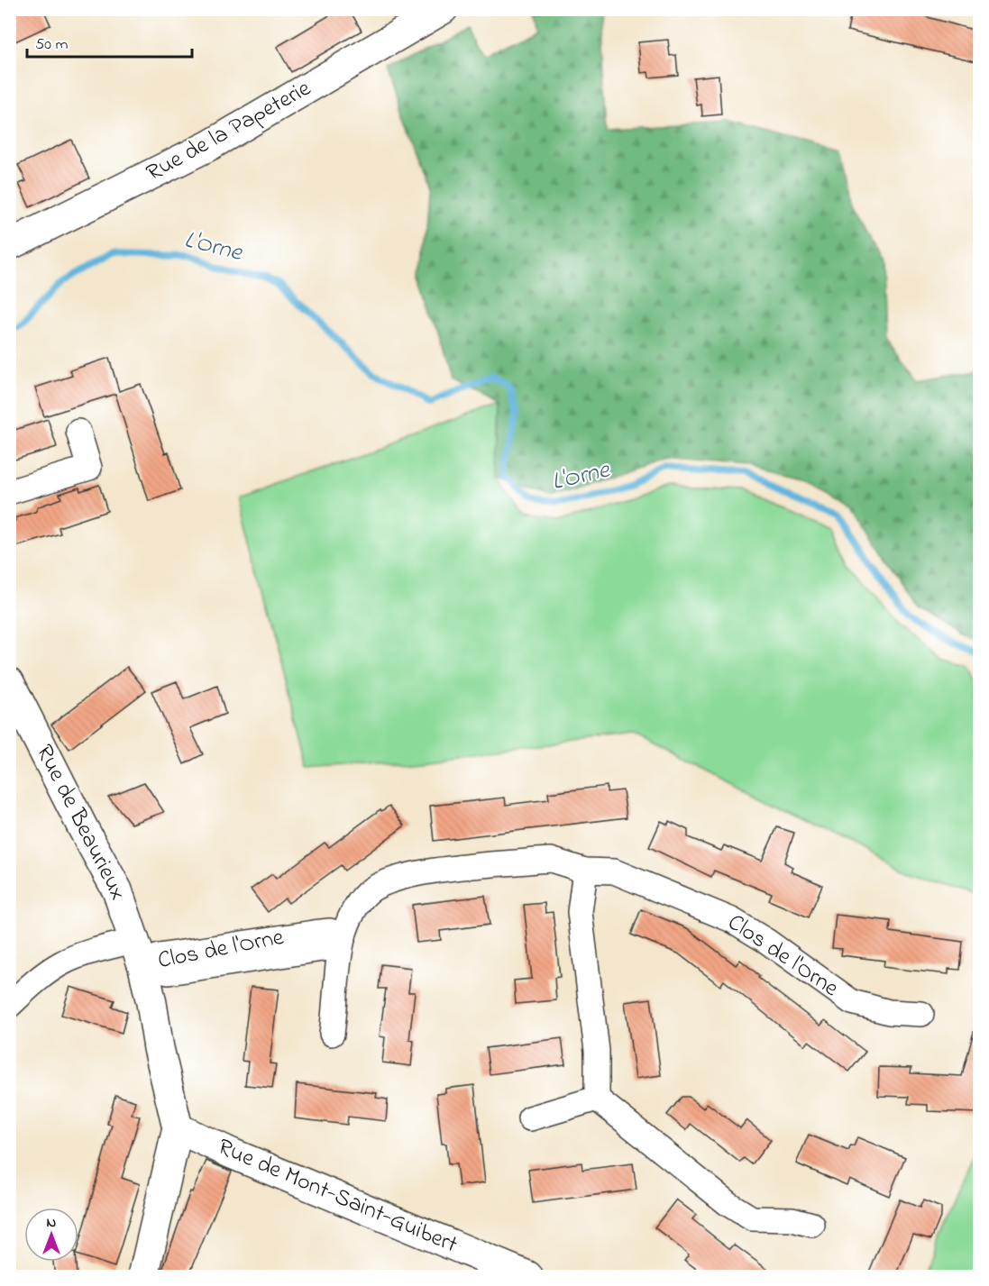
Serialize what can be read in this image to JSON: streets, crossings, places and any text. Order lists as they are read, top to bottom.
{
  "streets": {
    "street": [
      "Rue de la Papeterie",
      "Rue de Beaurieux",
      "Clos de l'Orne",
      "Rue de Mont-Saint-Guibert"
    ]
  },
  "crossings": [
    ["Rue de Beaurieux", "Clos de l'Orne"],
    ["Rue de Beaurieux", "Rue de Mont-Saint-Guibert"]
  ],
  "water": ["L'Orne"],
  "scale_bar": "50 m",
  "north": "top"
}
